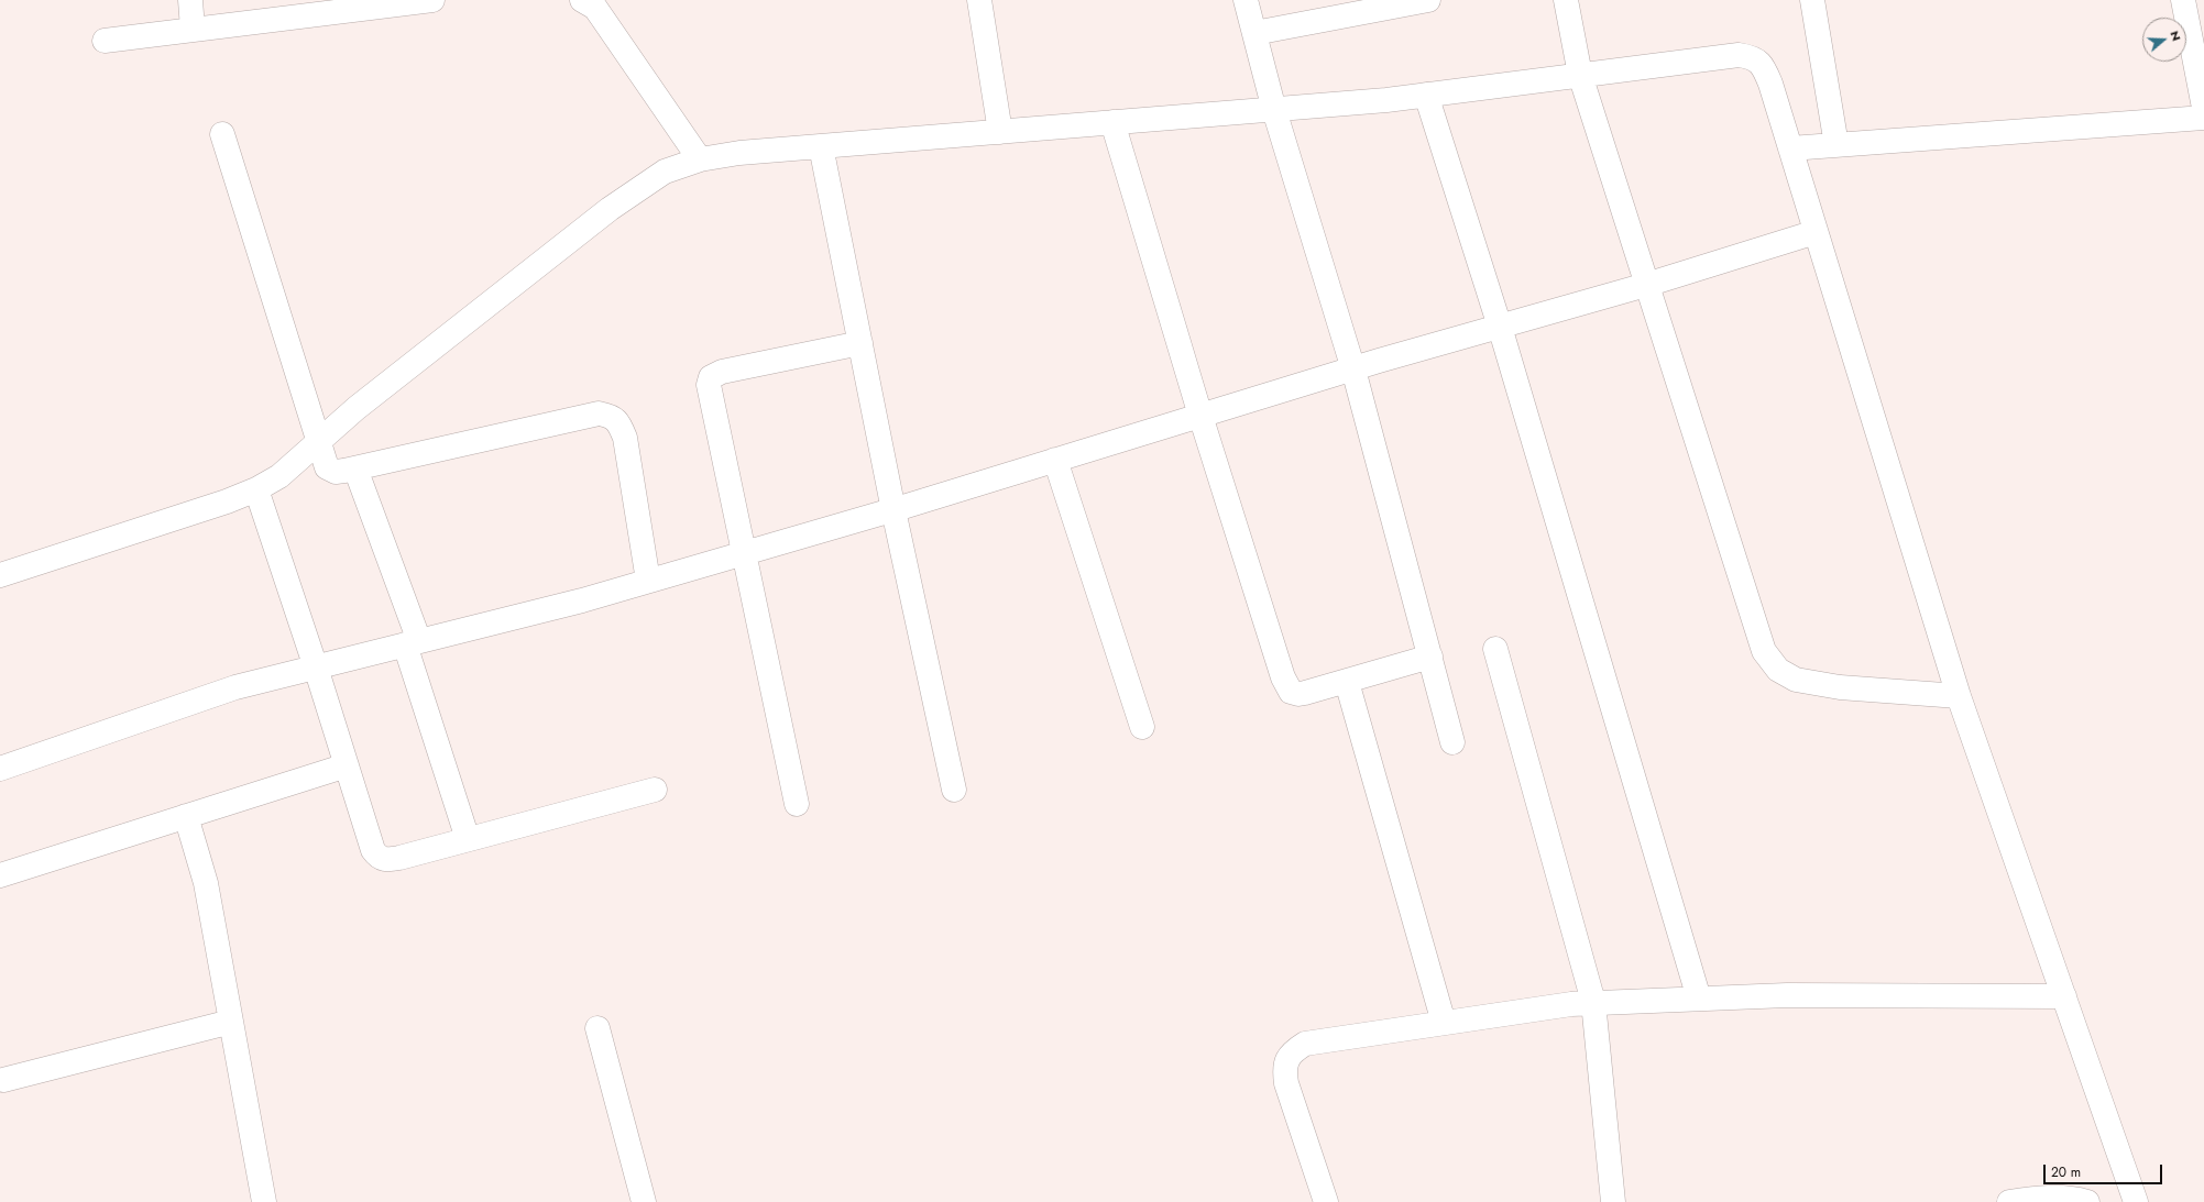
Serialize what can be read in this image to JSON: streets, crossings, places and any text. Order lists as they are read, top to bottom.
{
  "scale_bar": "20 m",
  "north": "right"
}
